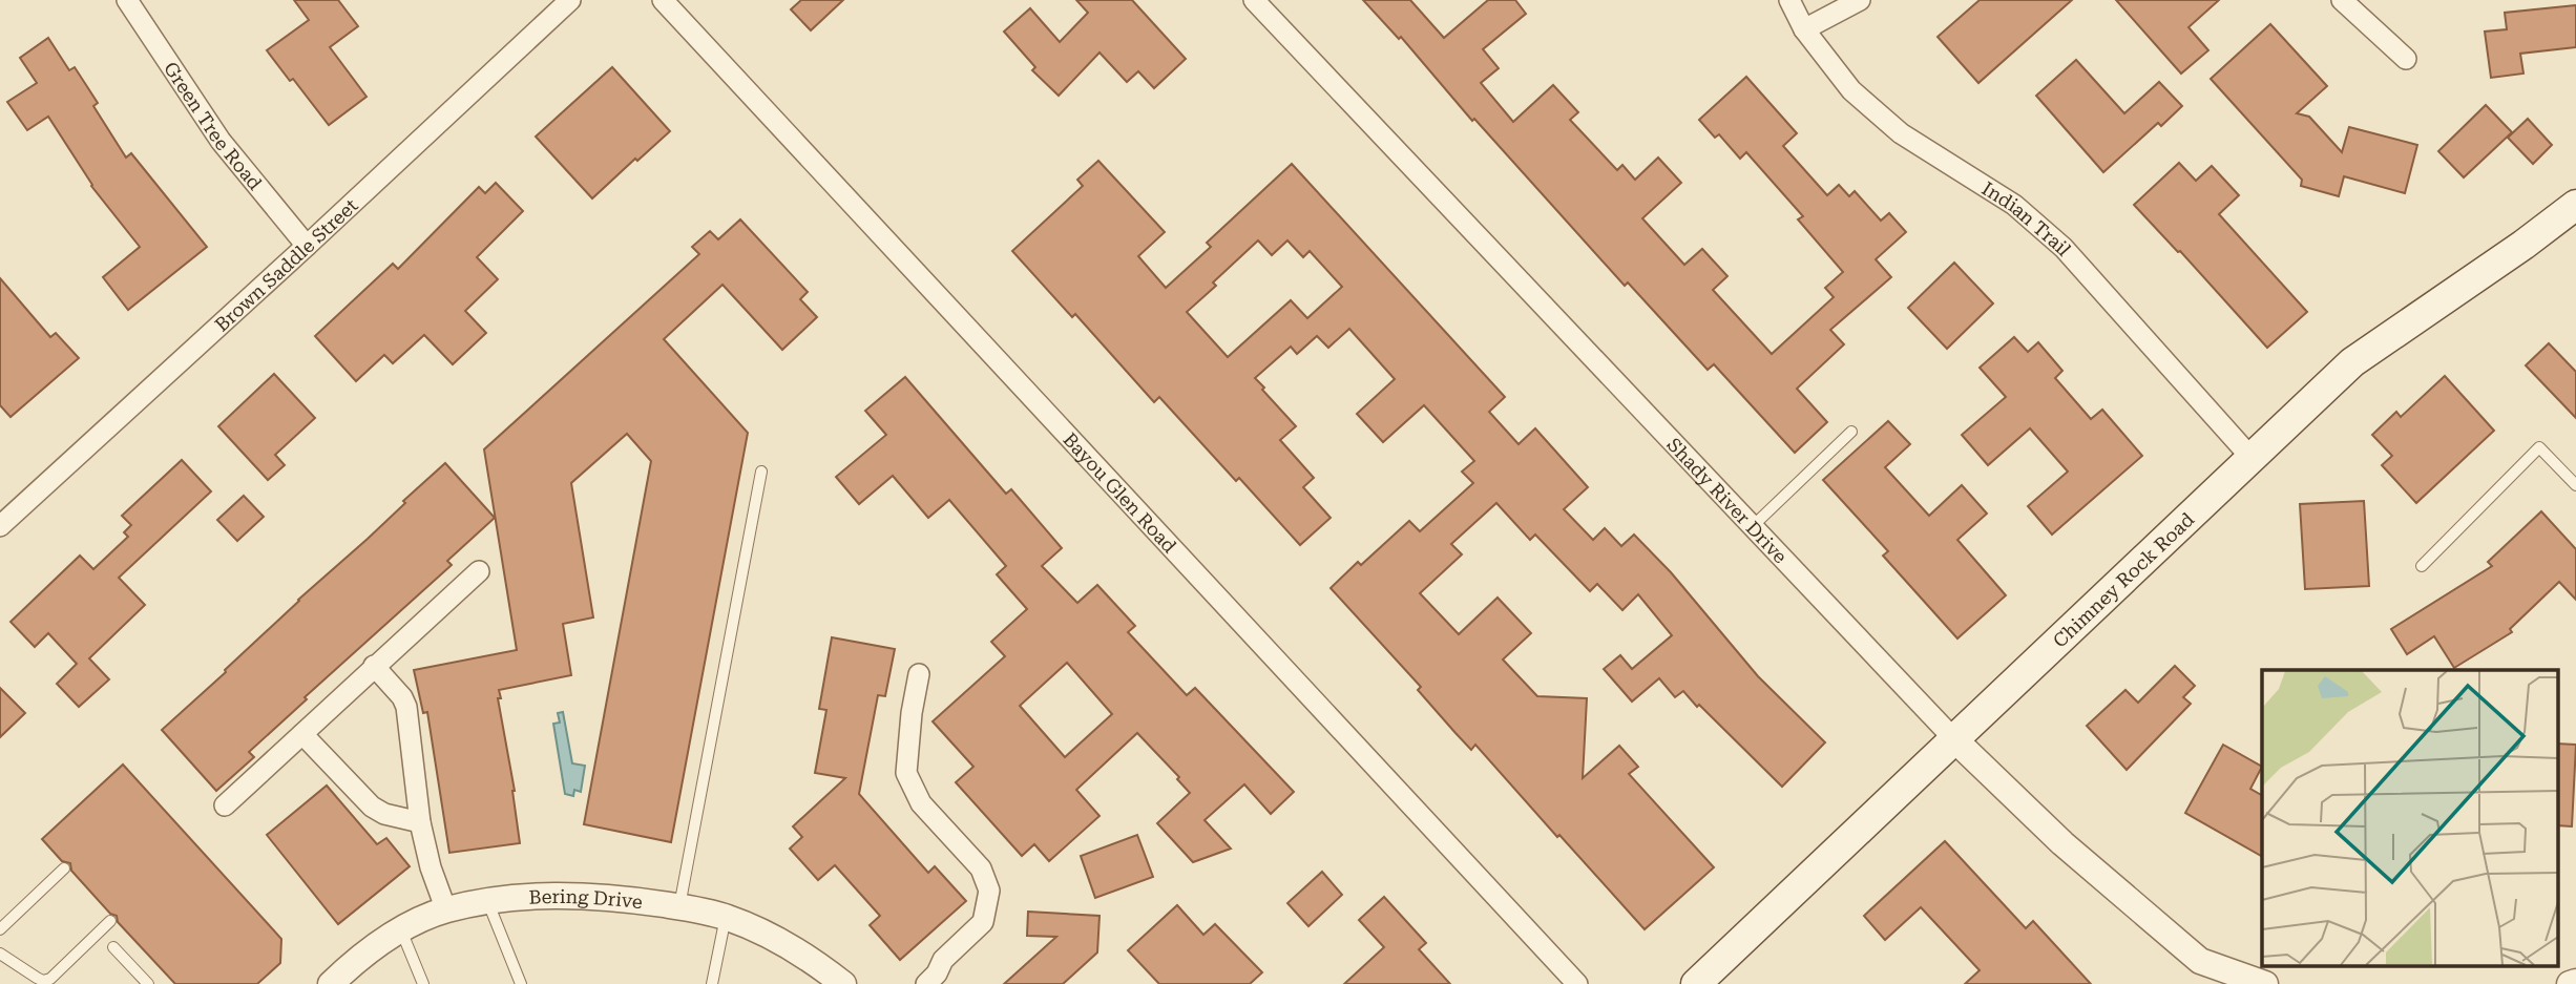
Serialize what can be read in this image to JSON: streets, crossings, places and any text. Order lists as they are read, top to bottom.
{
  "streets": {
    "main road": ["Chimney Rock Road"],
    "street": [
      "Green Tree Road",
      "Indian Trail",
      "Brown Saddle Street",
      "Bayou Glen Road",
      "Shady River Drive",
      "Bering Drive"
    ]
  },
  "crossings": [
    ["Green Tree Road", "Brown Saddle Street"],
    ["Indian Trail", "Chimney Rock Road"],
    ["Shady River Drive", "Chimney Rock Road"]
  ]
}
